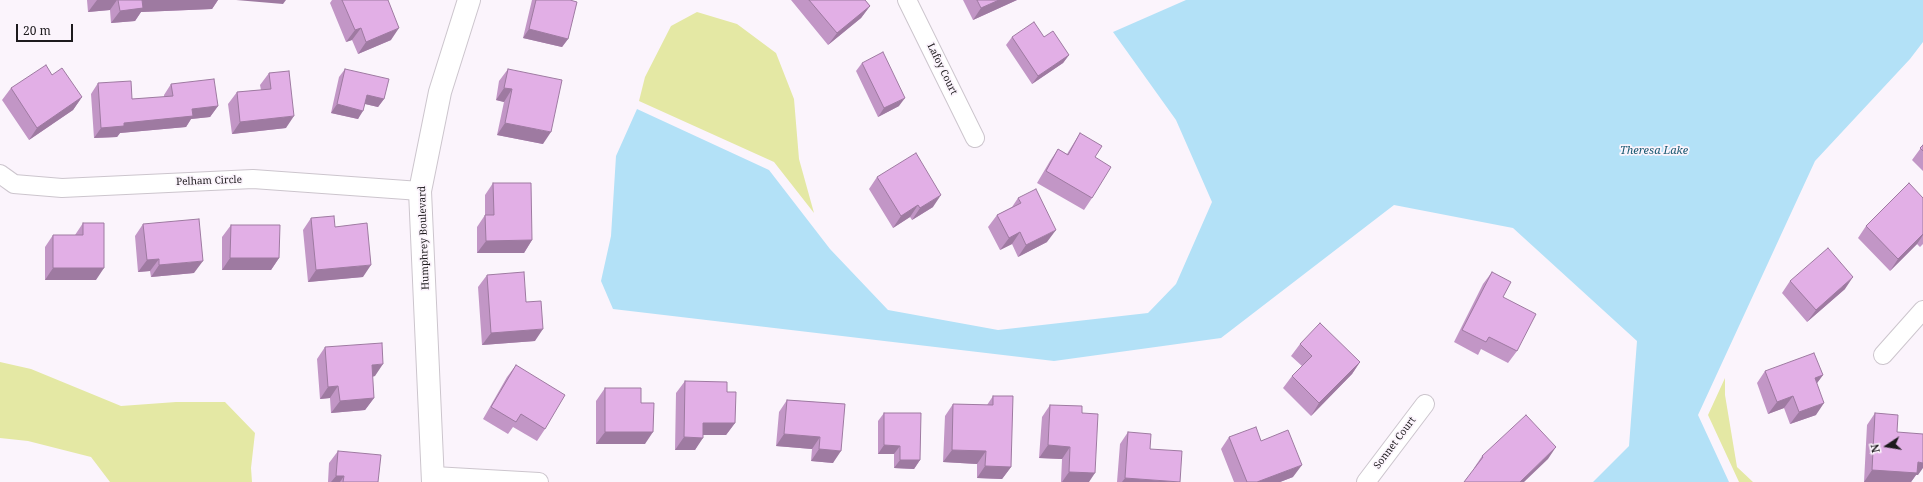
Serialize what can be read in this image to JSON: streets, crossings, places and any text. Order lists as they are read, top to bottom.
{
  "streets": {
    "street": [
      "Lafoy Court",
      "Pelham Circle",
      "Humphrey Boulevard",
      "Sonnet Court"
    ]
  },
  "crossings": [
    ["Pelham Circle", "Humphrey Boulevard"]
  ],
  "water": ["Theresa Lake"],
  "scale_bar": "20 m",
  "north": "left"
}
